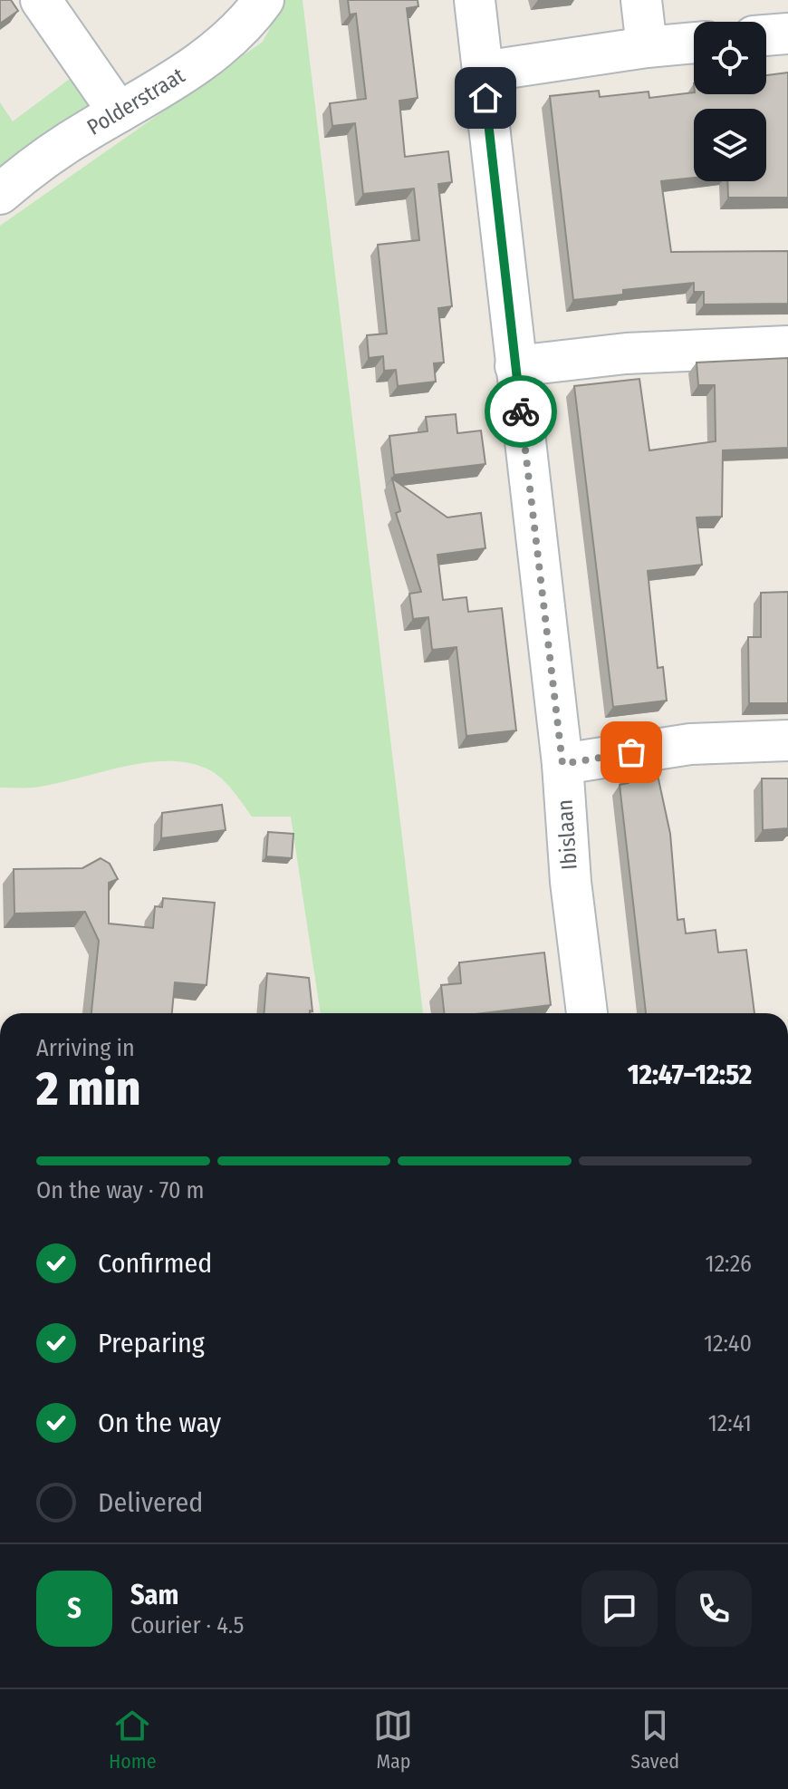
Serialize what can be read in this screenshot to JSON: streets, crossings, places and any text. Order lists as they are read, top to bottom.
{
  "streets": {
    "street": ["Polderstraat", "Ibislaan"]
  },
  "page": {
    "heading": ["2 min", "Arriving in", "12:47–12:52"],
    "panel": ["Sam", "Courier · 4.5"],
    "bar": "On the way · 70 m",
    "list": [
      ["Confirmed", "12:26"],
      ["Preparing", "12:40"],
      ["On the way", "12:41"],
      "Delivered"
    ],
    "round": "S",
    "tabs": ["Home", "Map", "Saved"]
  }
}
